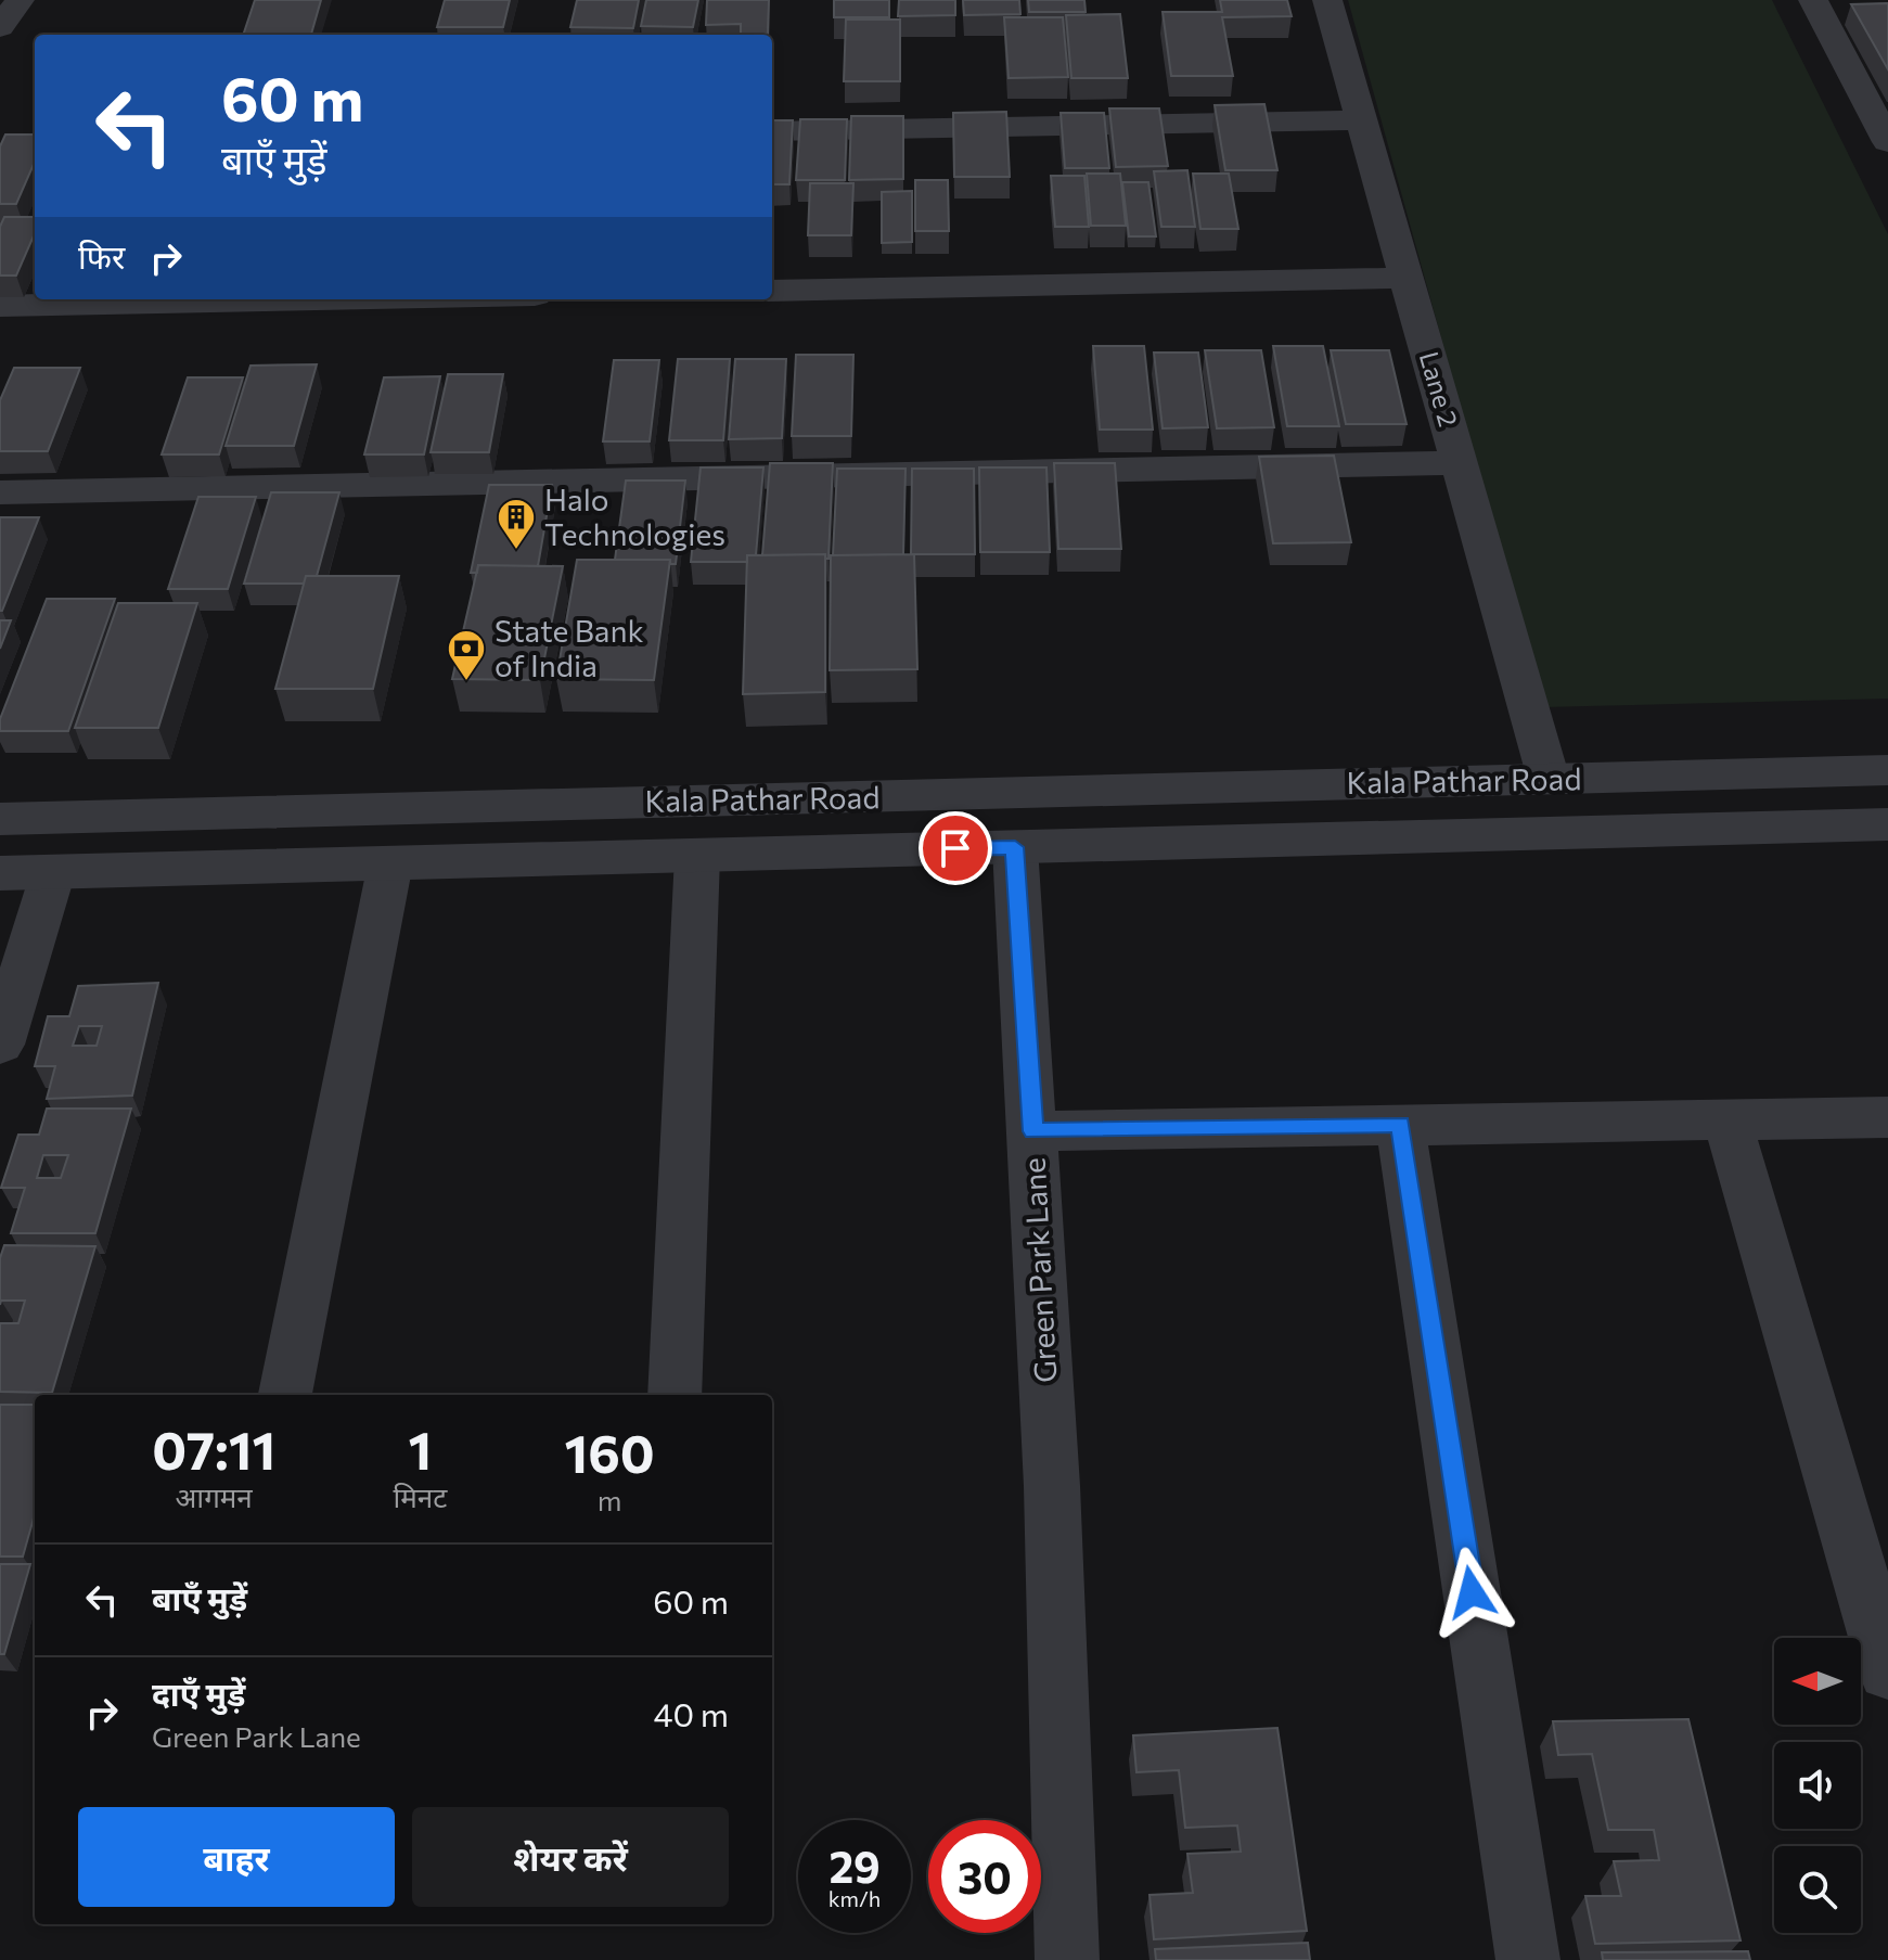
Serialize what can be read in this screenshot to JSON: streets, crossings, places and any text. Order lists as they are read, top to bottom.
{
  "streets": {
    "street": ["Lane 2", "Kala Pathar Road", "Green Park Lane"]
  },
  "crossings": [
    ["Lane 2", "Kala Pathar Road"],
    ["Kala Pathar Road", "Green Park Lane"]
  ],
  "places": {
    "building": ["Halo Technologies"],
    "bank": ["State Bank of India"]
  },
  "north": "left",
  "page": {
    "turn": ["60 m", "बाएँ मुड़ें"],
    "then": "फिर",
    "eta": [
      "07:11",
      "आगमन",
      "1",
      "मिनट",
      "160",
      "m"
    ],
    "list": [
      {
        "name": "बाएँ मुड़ें",
        "value": "60 m"
      },
      {
        "name": "दाएँ मुड़ें",
        "note": "Green Park Lane",
        "value": "40 m"
      }
    ],
    "buttons": ["बाहर", "शेयर करें"],
    "speed": "29 km/h",
    "limit": "30"
  }
}
